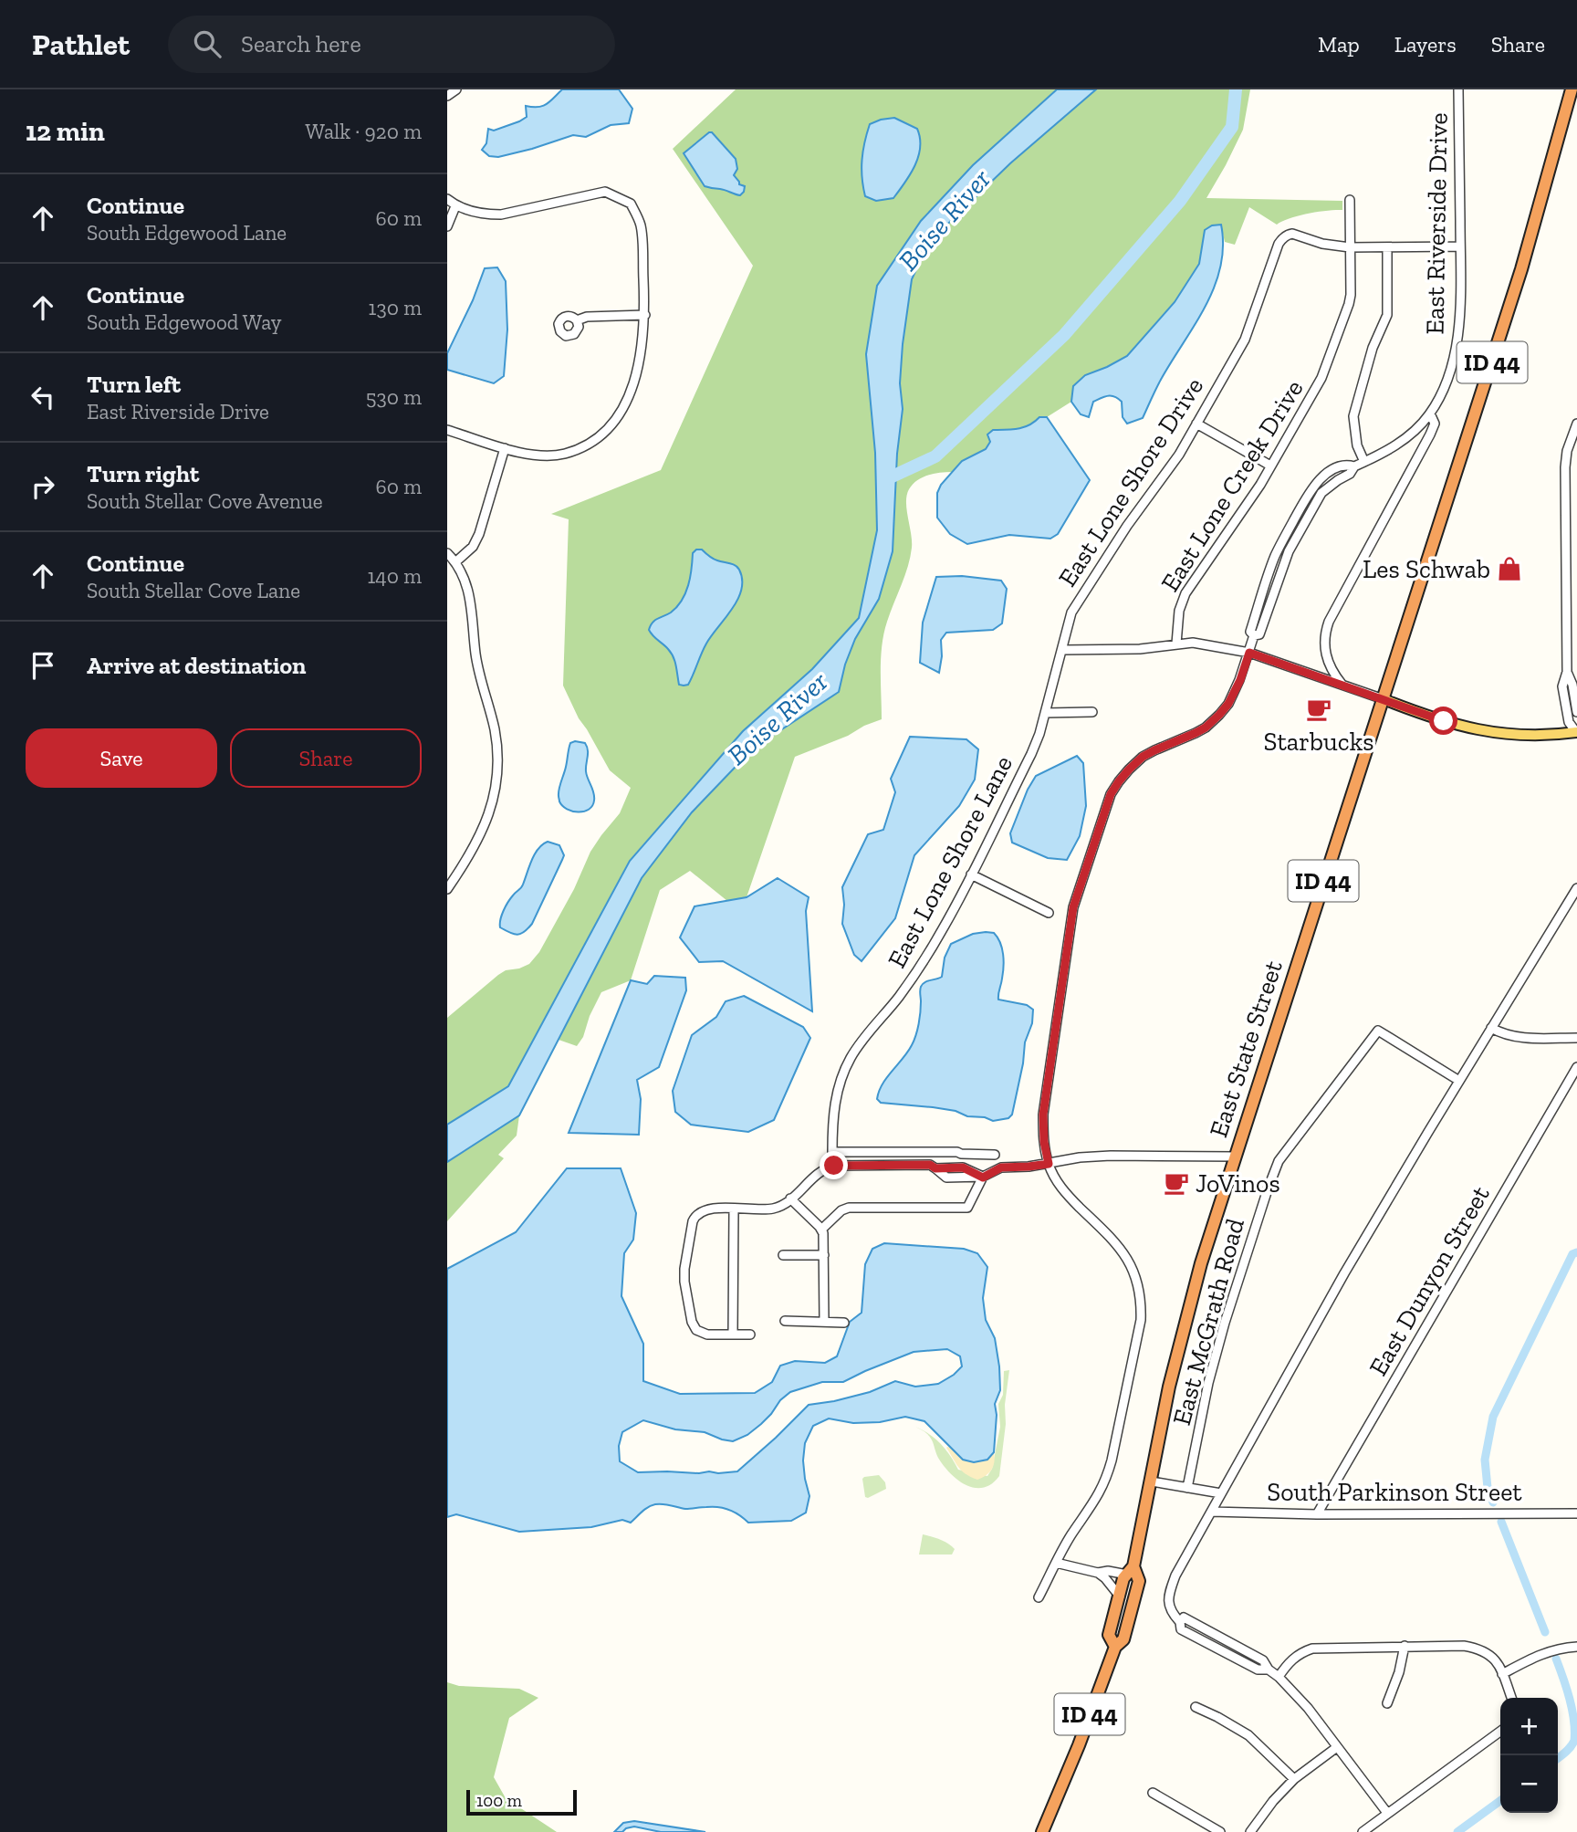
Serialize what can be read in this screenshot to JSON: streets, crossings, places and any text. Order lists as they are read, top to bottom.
{
  "streets": {
    "highway": ["ID 44", "East State Street"],
    "street": [
      "East Riverside Drive",
      "East Lone Shore Drive",
      "East Lone Creek Drive",
      "East Lone Shore Lane",
      "East Dunyon Street",
      "East McGrath Road",
      "South Parkinson Street"
    ]
  },
  "crossings": [
    ["ID 44", "East State Street"],
    ["East Lone Shore Drive", "East Lone Creek Drive"],
    ["East Lone Shore Drive", "East Lone Shore Lane"],
    ["East Dunyon Street", "South Parkinson Street"]
  ],
  "water": ["Boise River"],
  "places": {
    "shop": ["Les Schwab"],
    "cafe": ["Starbucks", "JoVinos"]
  },
  "scale_bar": "100 m",
  "page": {
    "header": "Pathlet",
    "search": "Search here",
    "nav": ["Map", "Layers", "Share"],
    "heading": ["12 min", "Walk · 920 m"],
    "list": [
      ["Continue", "South Edgewood Lane", "60 m"],
      ["Continue", "South Edgewood Way", "130 m"],
      ["Turn left", "East Riverside Drive", "530 m"],
      ["Turn right", "South Stellar Cove Avenue", "60 m"],
      ["Continue", "South Stellar Cove Lane", "140 m"],
      "Arrive at destination"
    ],
    "buttons": ["Save", "Share"],
    "map_buttons": ["+", "−"],
    "scale": "100 m"
  }
}
